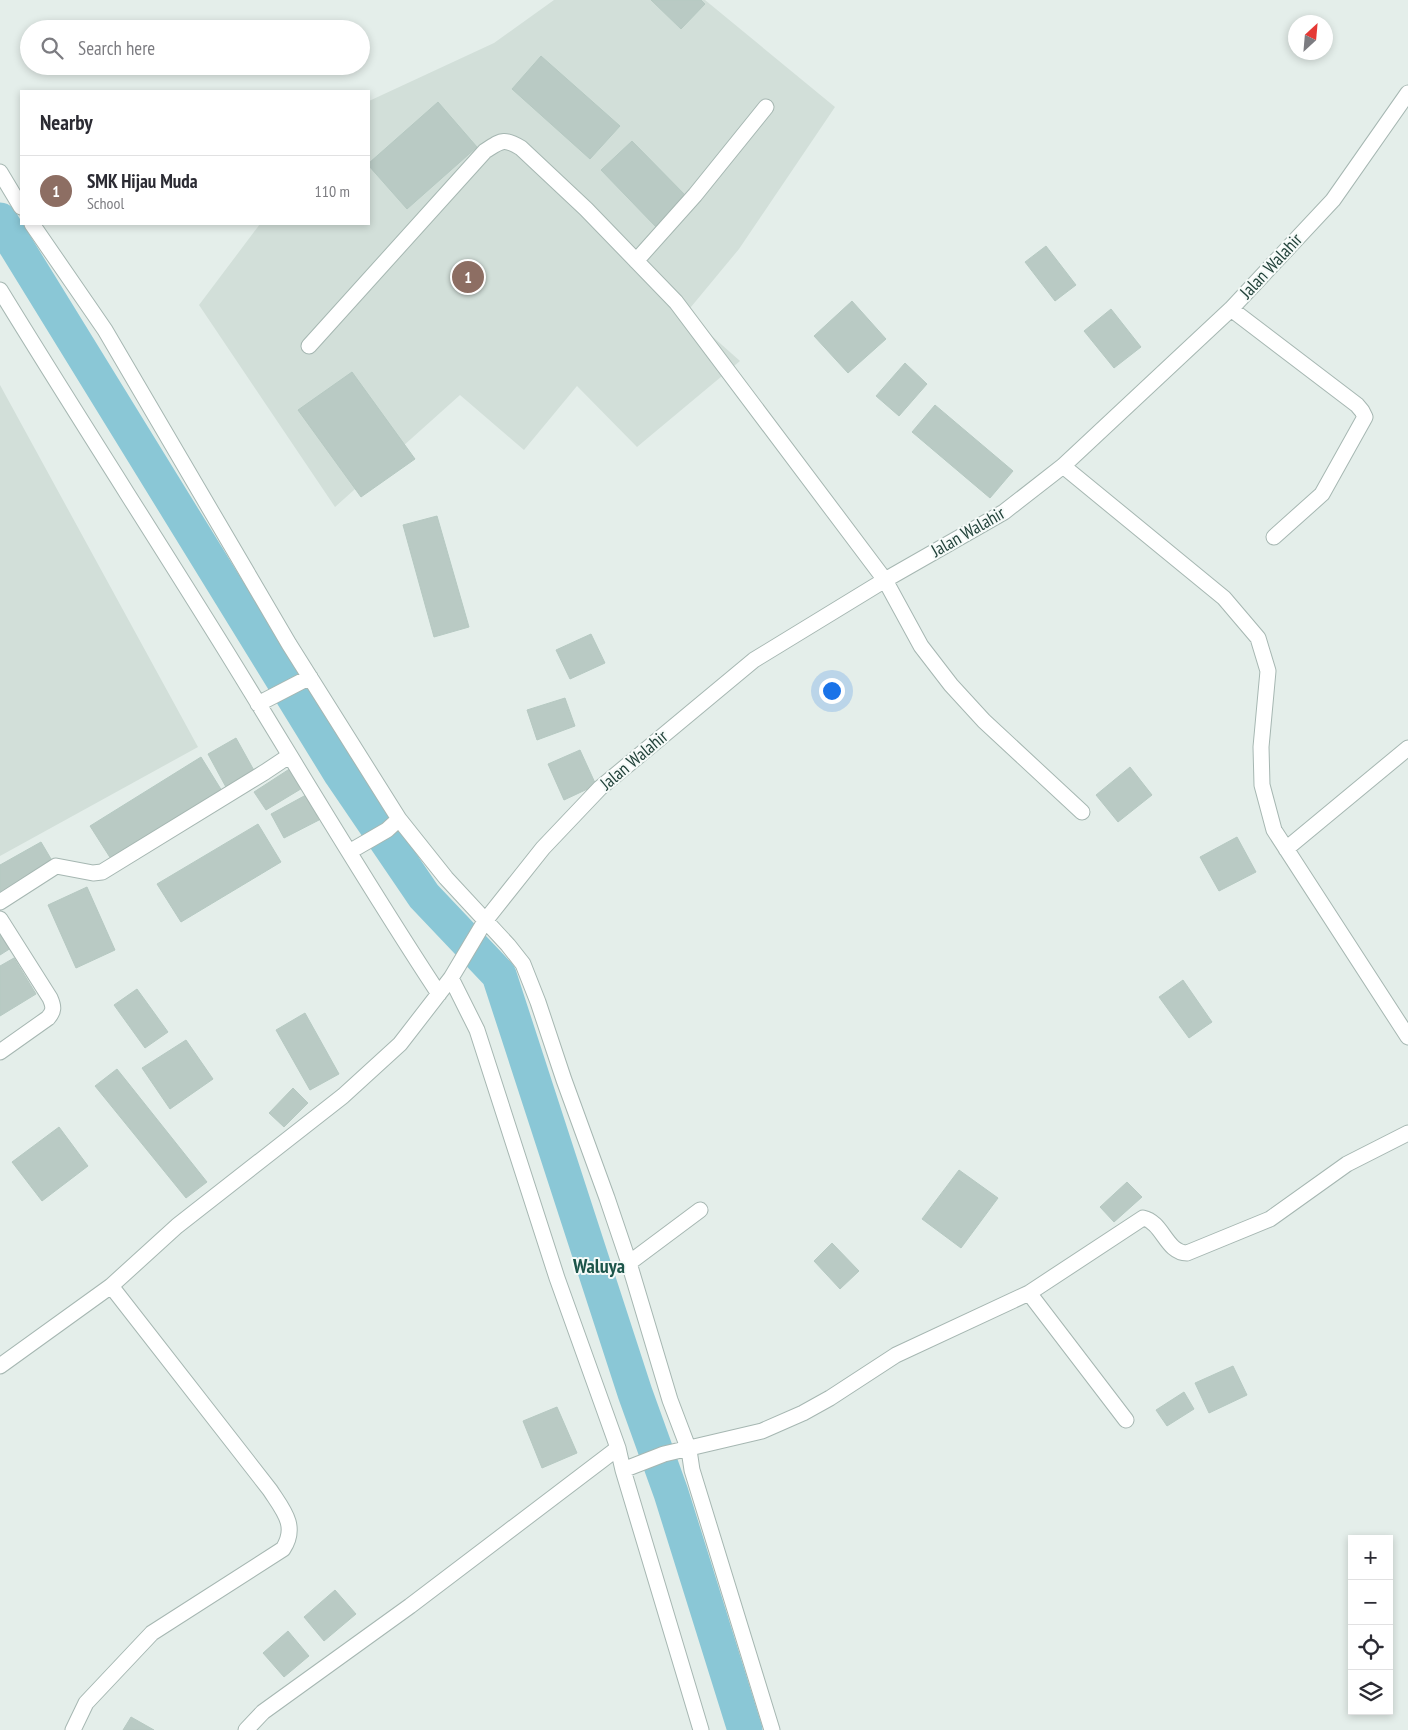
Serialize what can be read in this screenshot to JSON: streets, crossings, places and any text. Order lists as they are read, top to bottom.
{
  "streets": {
    "street": ["Jalan Walahir"]
  },
  "districts": ["Waluya"],
  "north": "top right",
  "page": {
    "search": "Search here",
    "heading": "Nearby",
    "list": [
      {
        "mark": "1",
        "name": "SMK Hijau Muda",
        "note": "School",
        "value": "110 m"
      }
    ],
    "pins": "1",
    "map_buttons": ["+", "−"]
  }
}
